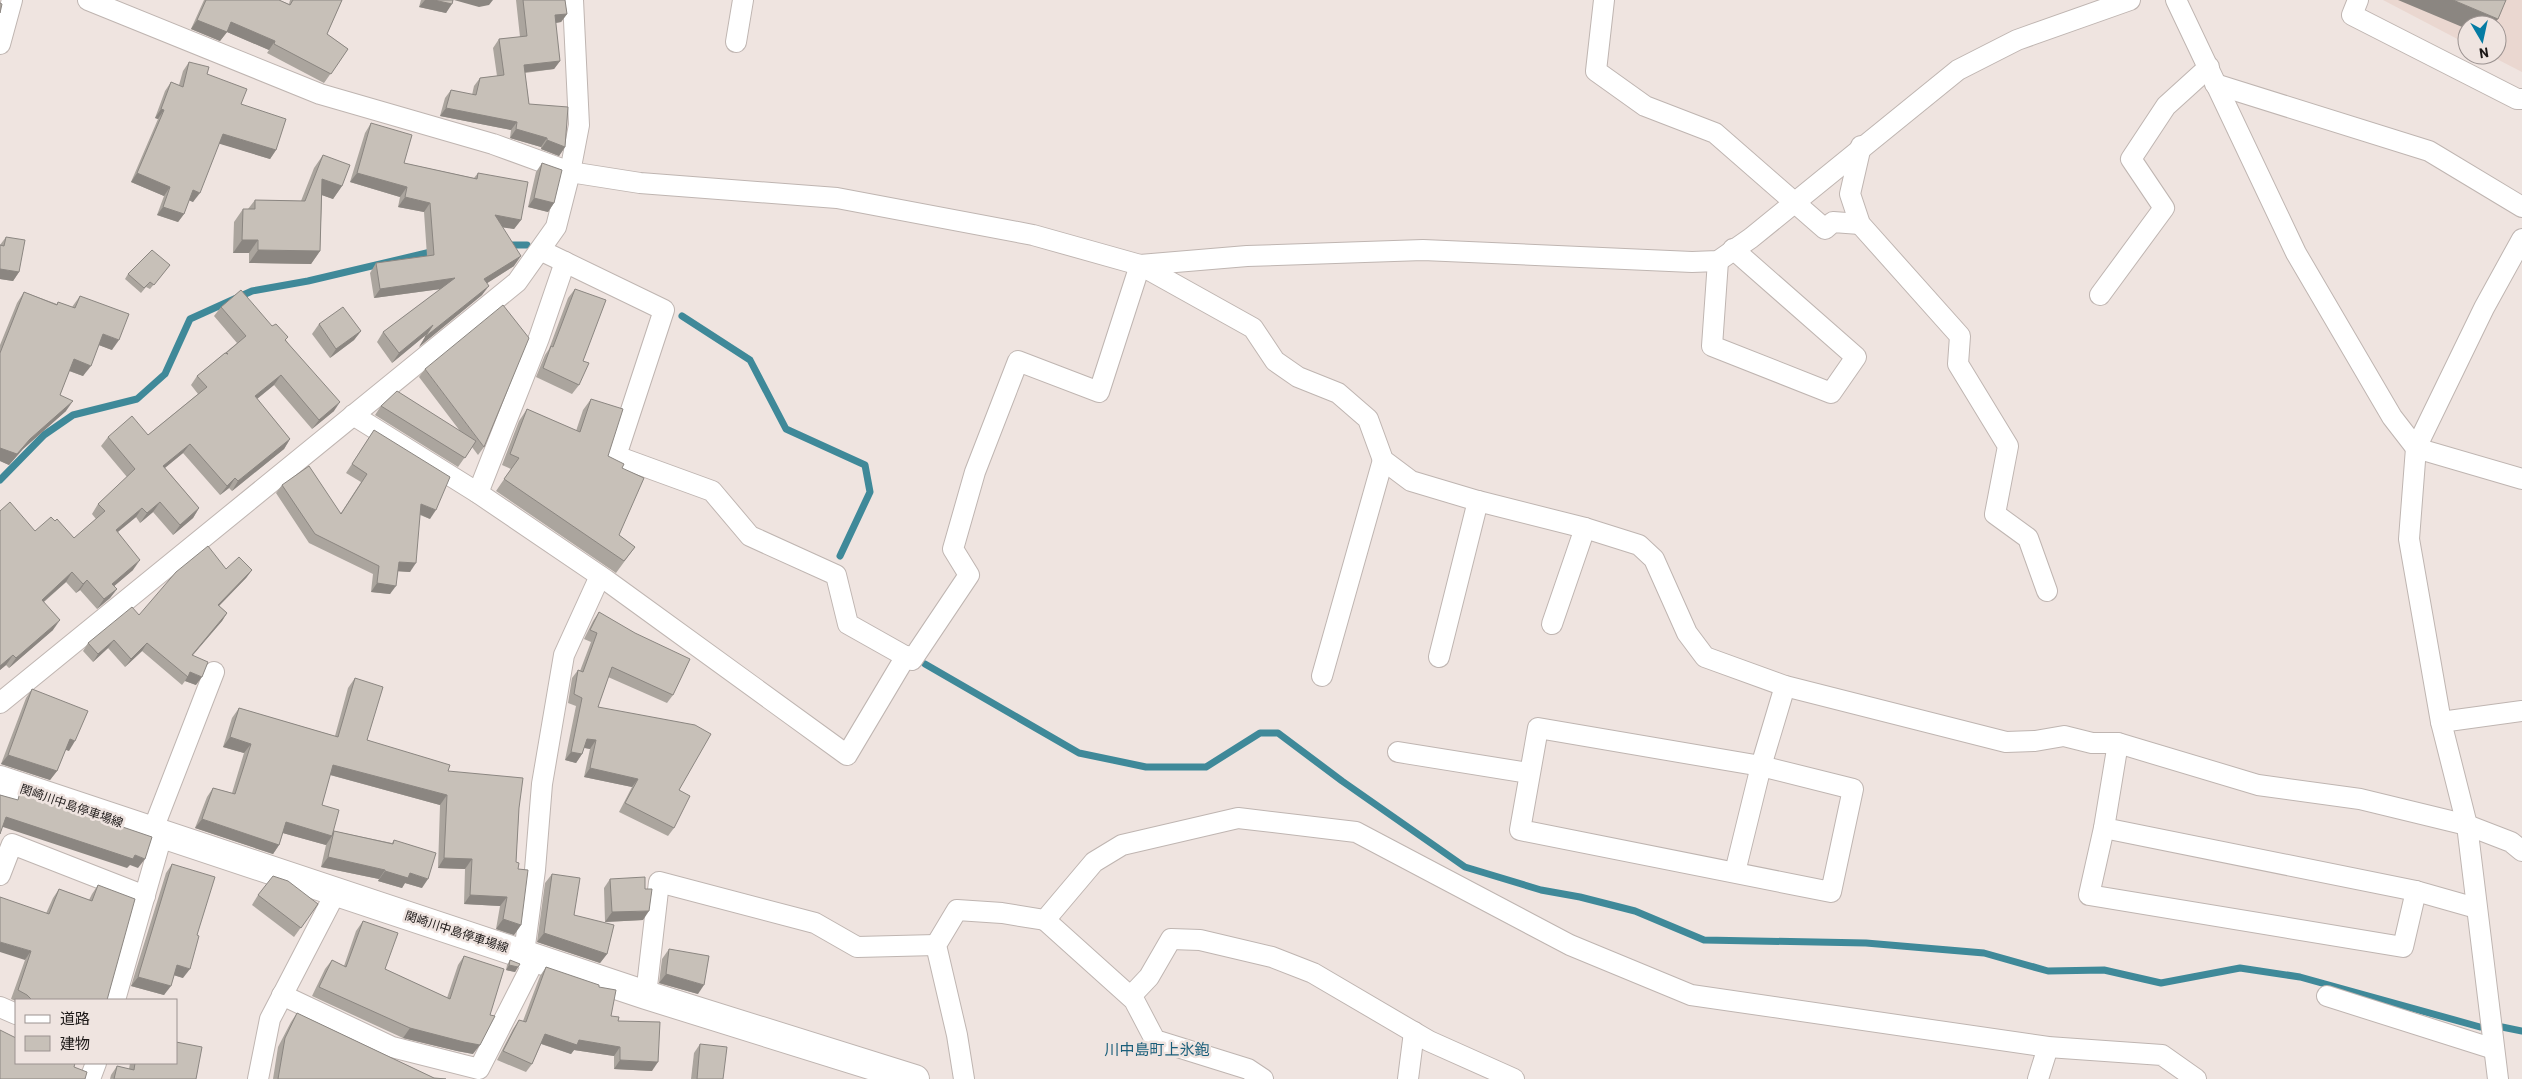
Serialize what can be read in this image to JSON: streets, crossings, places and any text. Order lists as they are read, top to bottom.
{
  "streets": {
    "main road": ["関崎川中島停車場線"]
  },
  "districts": ["川中島町上氷鉋"],
  "legend": ["道路", "建物"],
  "north": "bottom"
}
